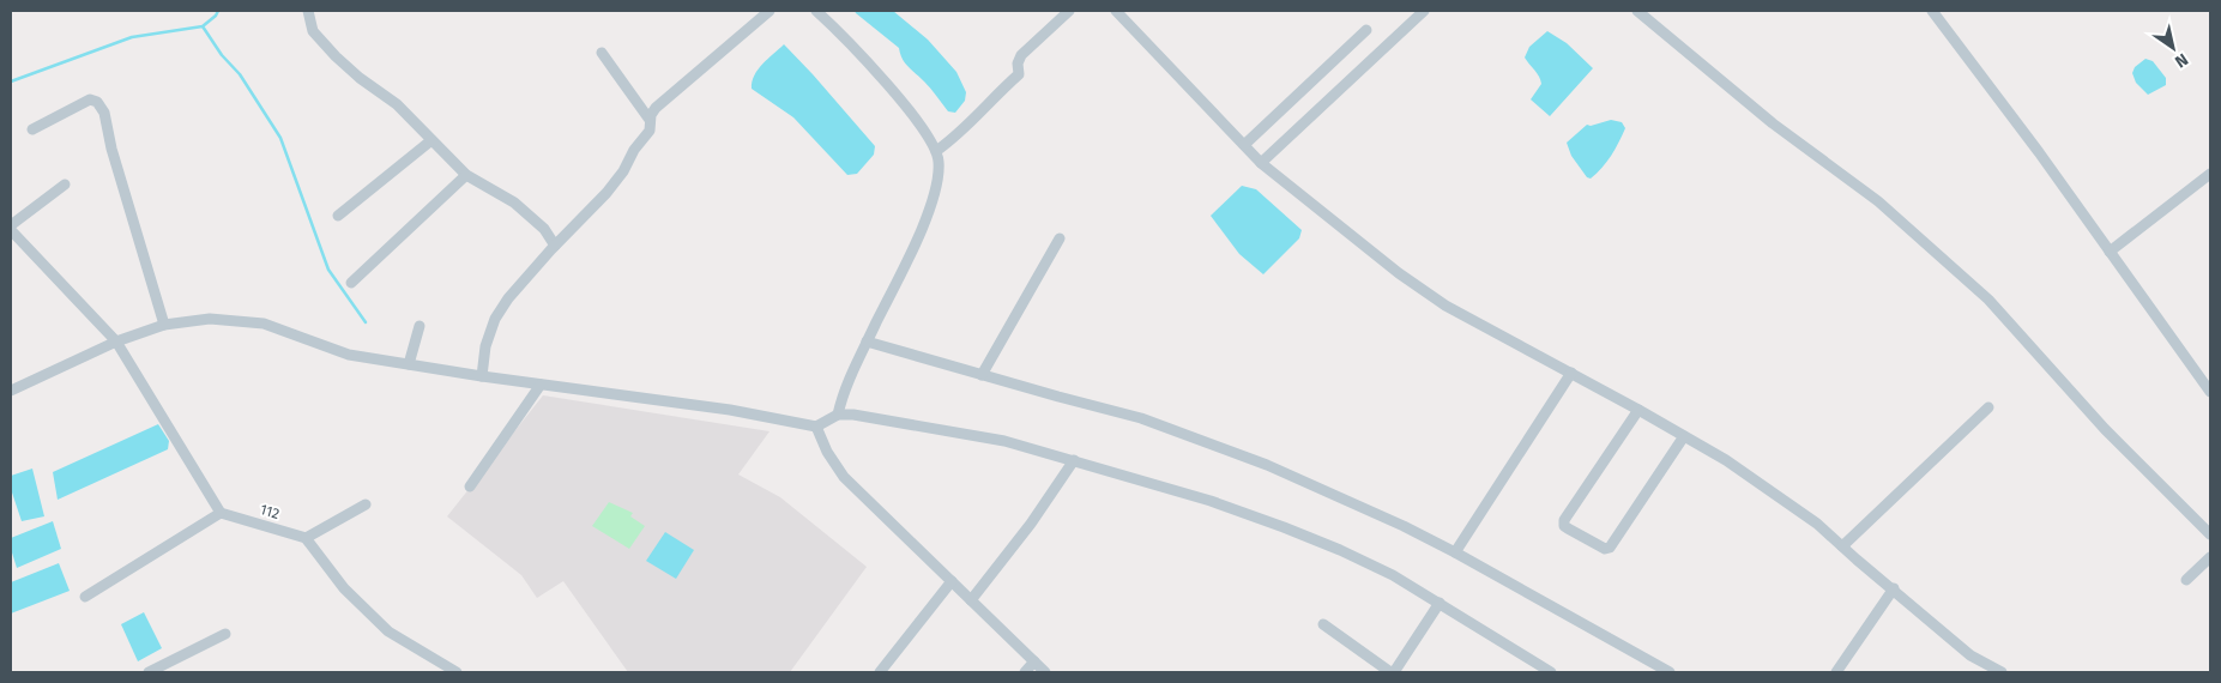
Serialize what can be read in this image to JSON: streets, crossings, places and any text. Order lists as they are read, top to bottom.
{
  "streets": {
    "street": ["112"]
  },
  "north": "bottom right"
}
